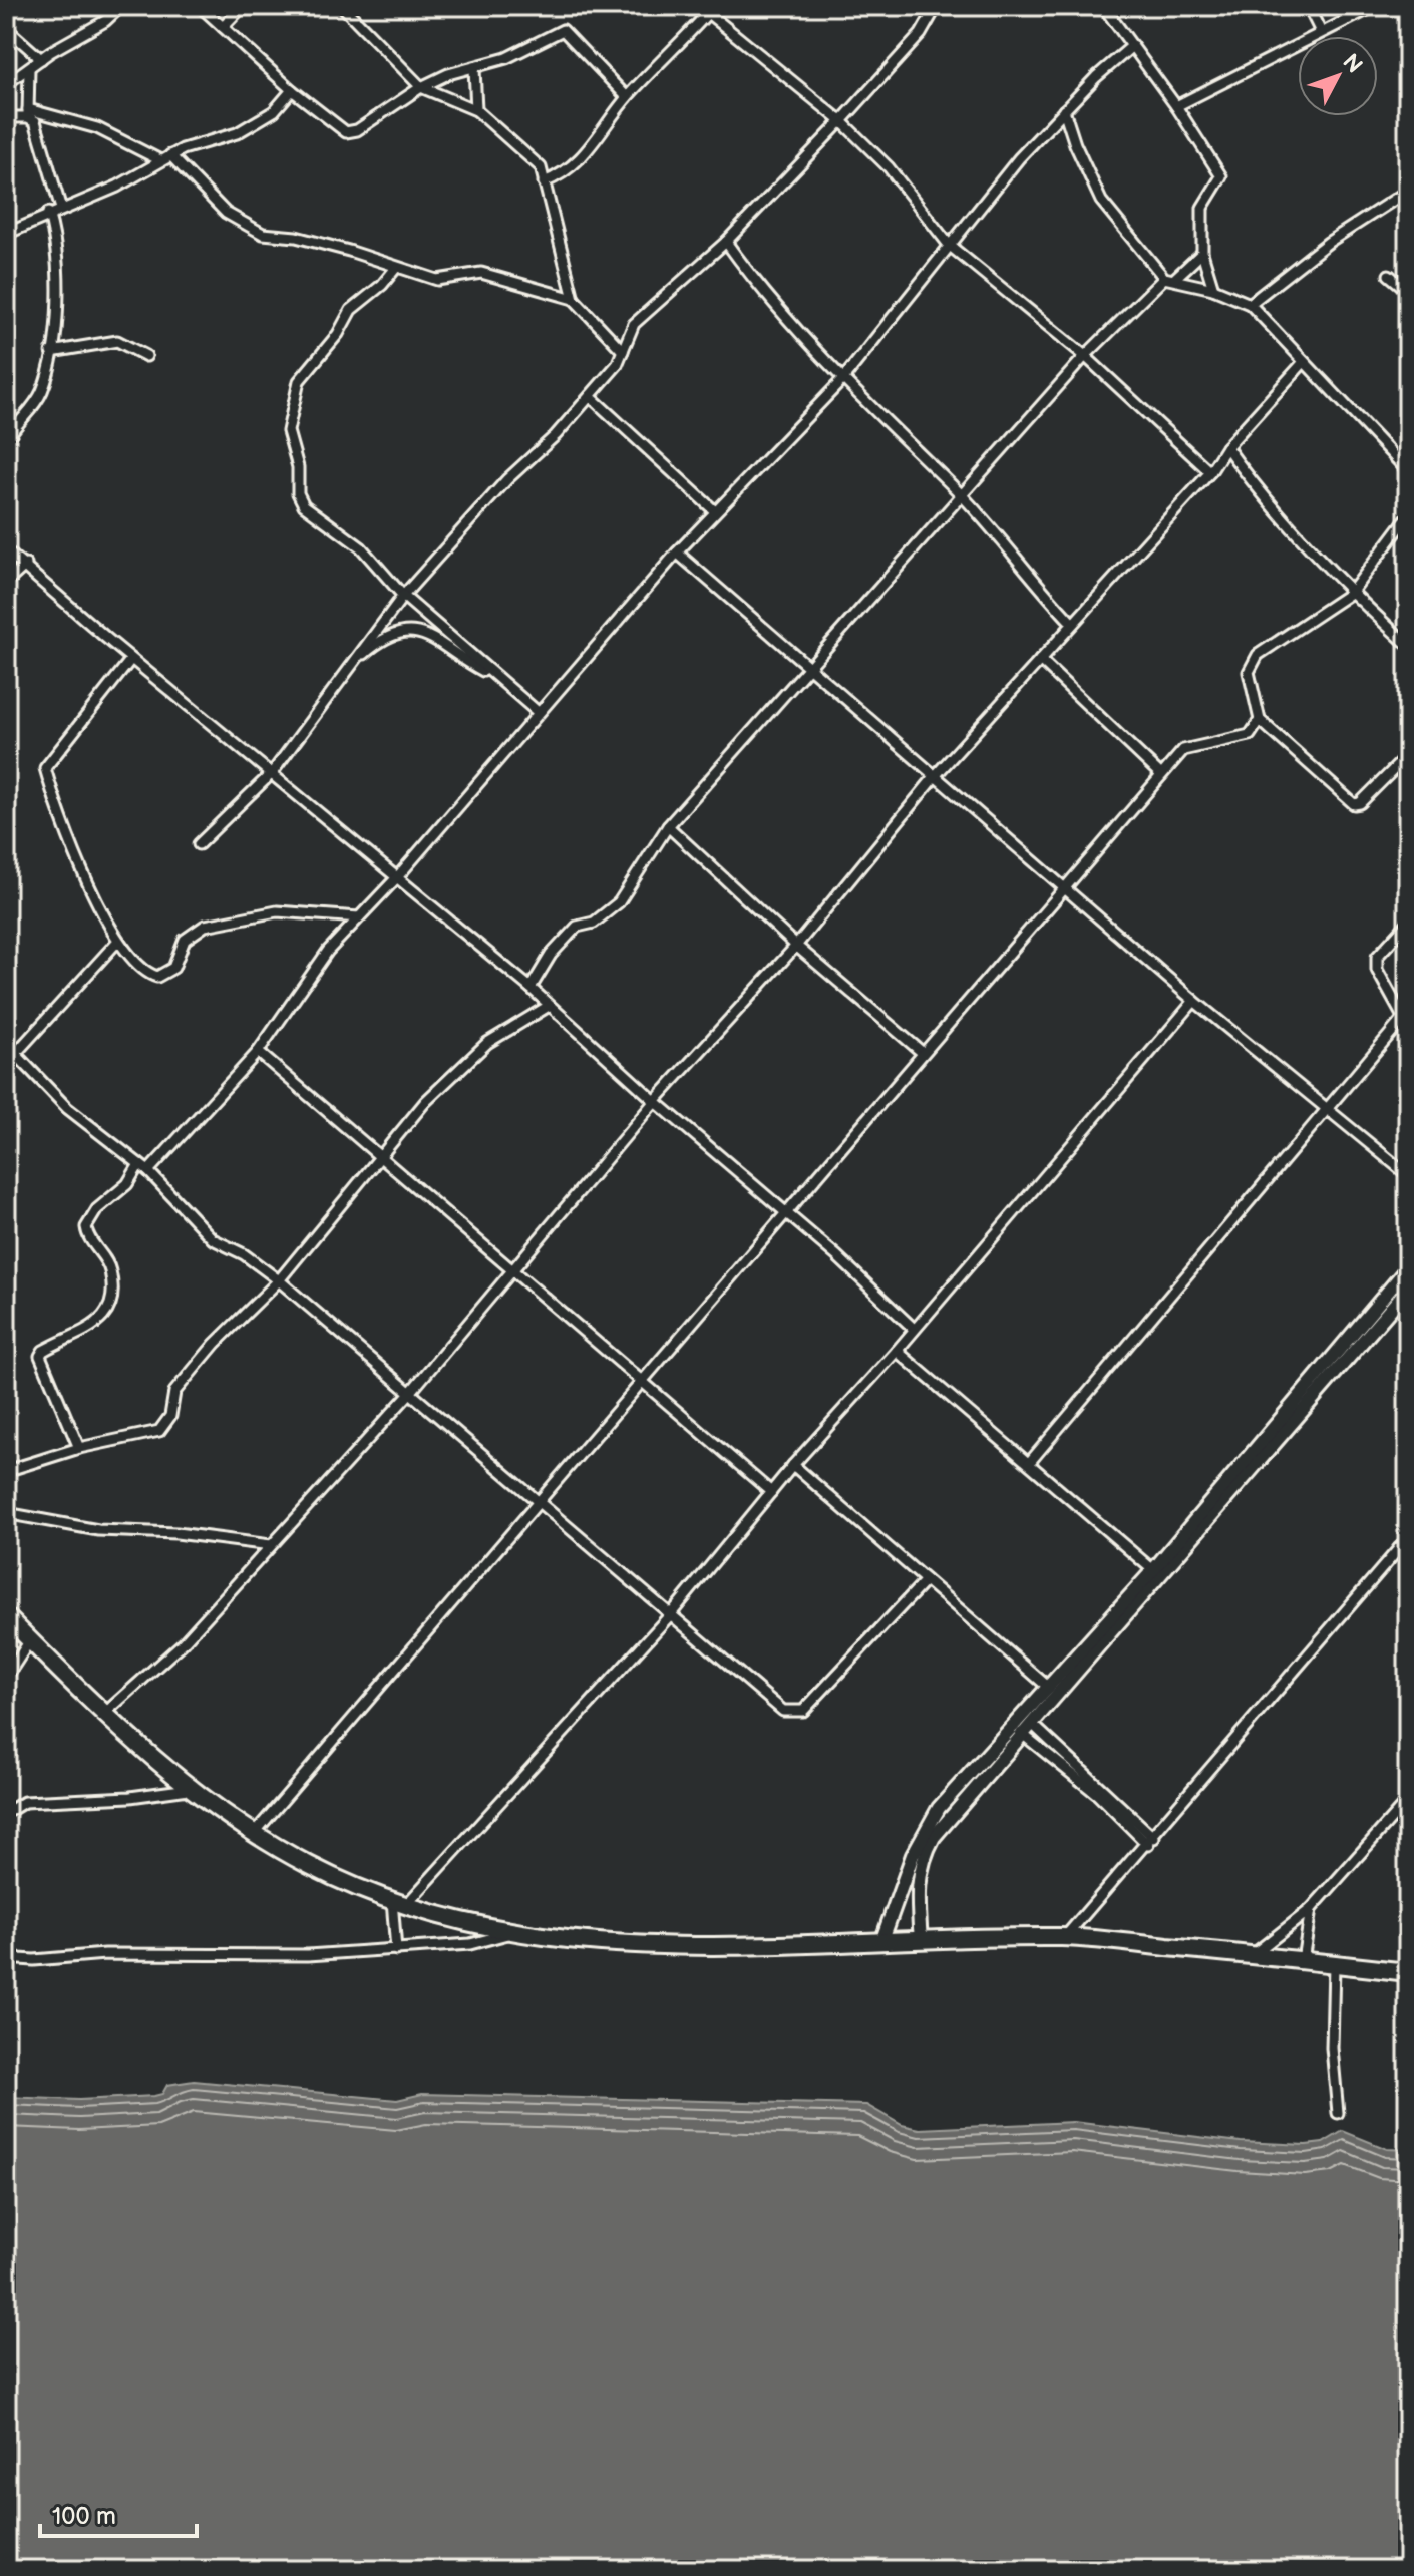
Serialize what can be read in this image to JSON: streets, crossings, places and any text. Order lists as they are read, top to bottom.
{
  "scale_bar": "100 m",
  "north": "top right"
}
